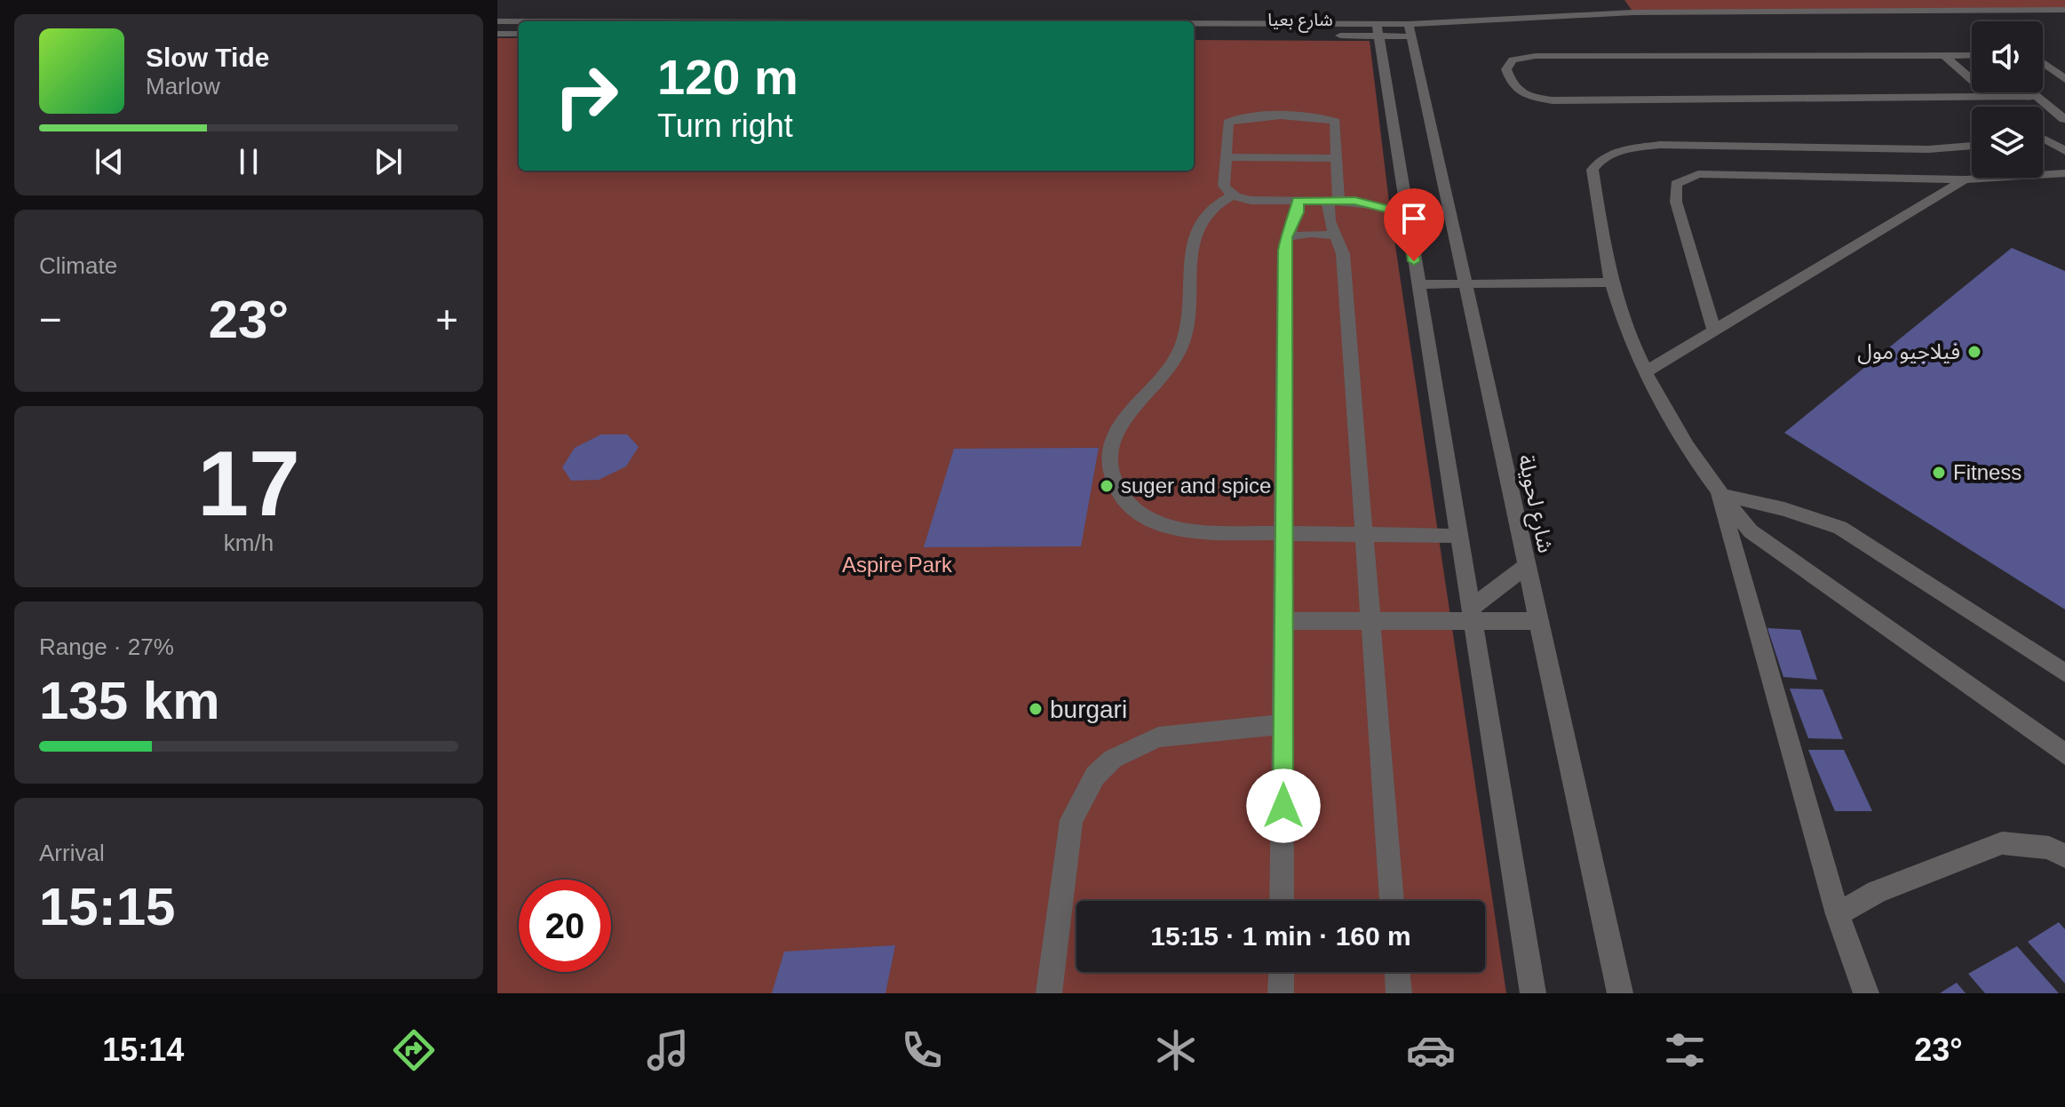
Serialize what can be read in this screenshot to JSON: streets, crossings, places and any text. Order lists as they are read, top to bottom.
{
  "streets": {
    "street": ["شارع بعيا", "شارع لحويلة"]
  },
  "crossings": [
    ["شارع بعيا", "شارع لحويلة"]
  ],
  "parks": ["Aspire Park"],
  "places": [
    "فيلاجيو مول",
    "Fitness",
    "suger and spice",
    "burgari"
  ],
  "page": {
    "turn": ["120 m", "Turn right"],
    "song": ["Slow Tide", "Marlow"],
    "tile": [
      "Climate",
      ["17", "km/h"],
      ["Range · 27%", "135 km"],
      ["Arrival", "15:15"]
    ],
    "heat": ["−", "23°", "+"],
    "limit": "20",
    "trip": "15:15 · 1 min · 160 m",
    "tabs": ["15:14", "23°"]
  }
}
